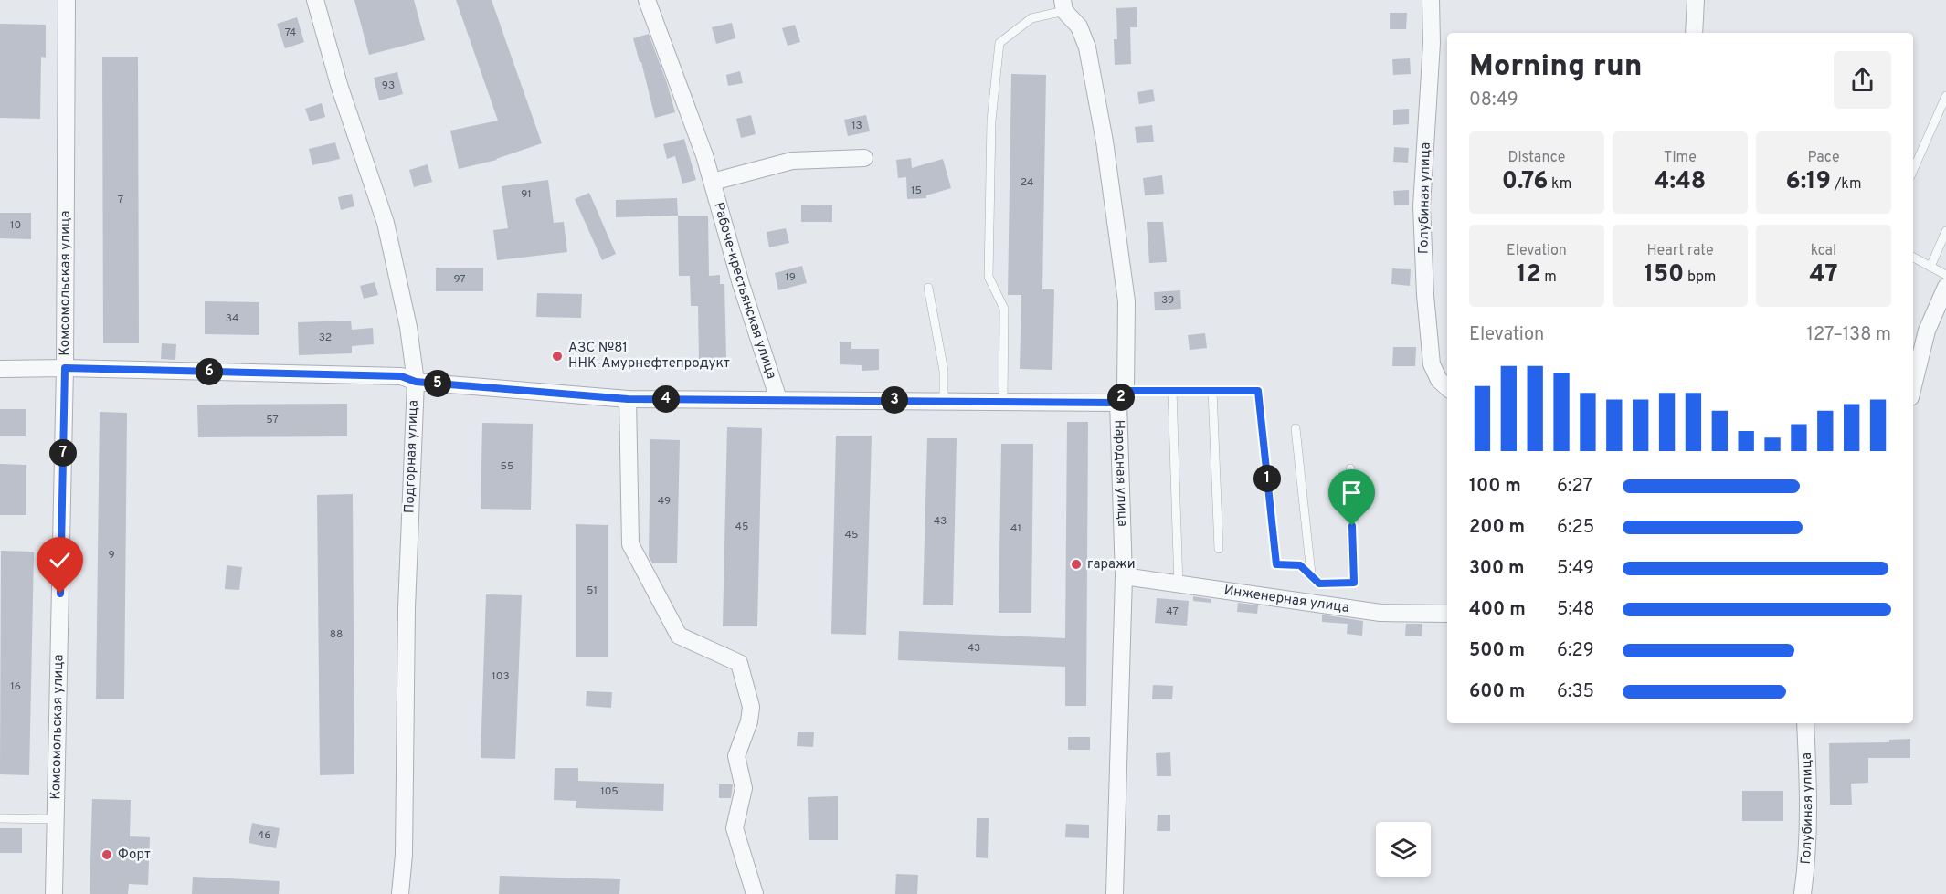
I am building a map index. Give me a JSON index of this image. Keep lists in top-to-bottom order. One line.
{"streets":{"street":["Голубиная улица","Комсомольская улица","Рабоче-крестьянская улица","Подгорная улица","Народная улица","Инженерная улица"]},"crossings":[["Народная улица","Инженерная улица"]],"places":["АЗС №81 ННК-Амурнефтепродукт","гаражи","Форт"],"house_numbers":["74","93","13","24","15","91","7","10","19","97","39","34","32","57","55","49","43","45","41","45","9","51","47","88","43","103","16","105","46"],"page":{"heading":["Morning run","08:49"],"stats":[["Distance","0.76 km"],["Time","4:48"],["Pace","6:19 /km"],["Elevation","12 m"],["Heart rate","150 bpm"],["kcal","47"]],"chart":["Elevation","127–138 m"],"pins":["6","5","2","4","3","7","1"],"list":[{"name":"100 m","note":"6:27"},{"name":"200 m","note":"6:25"},{"name":"300 m","note":"5:49"},{"name":"400 m","note":"5:48"},{"name":"500 m","note":"6:29"},{"name":"600 m","note":"6:35"}]}}
